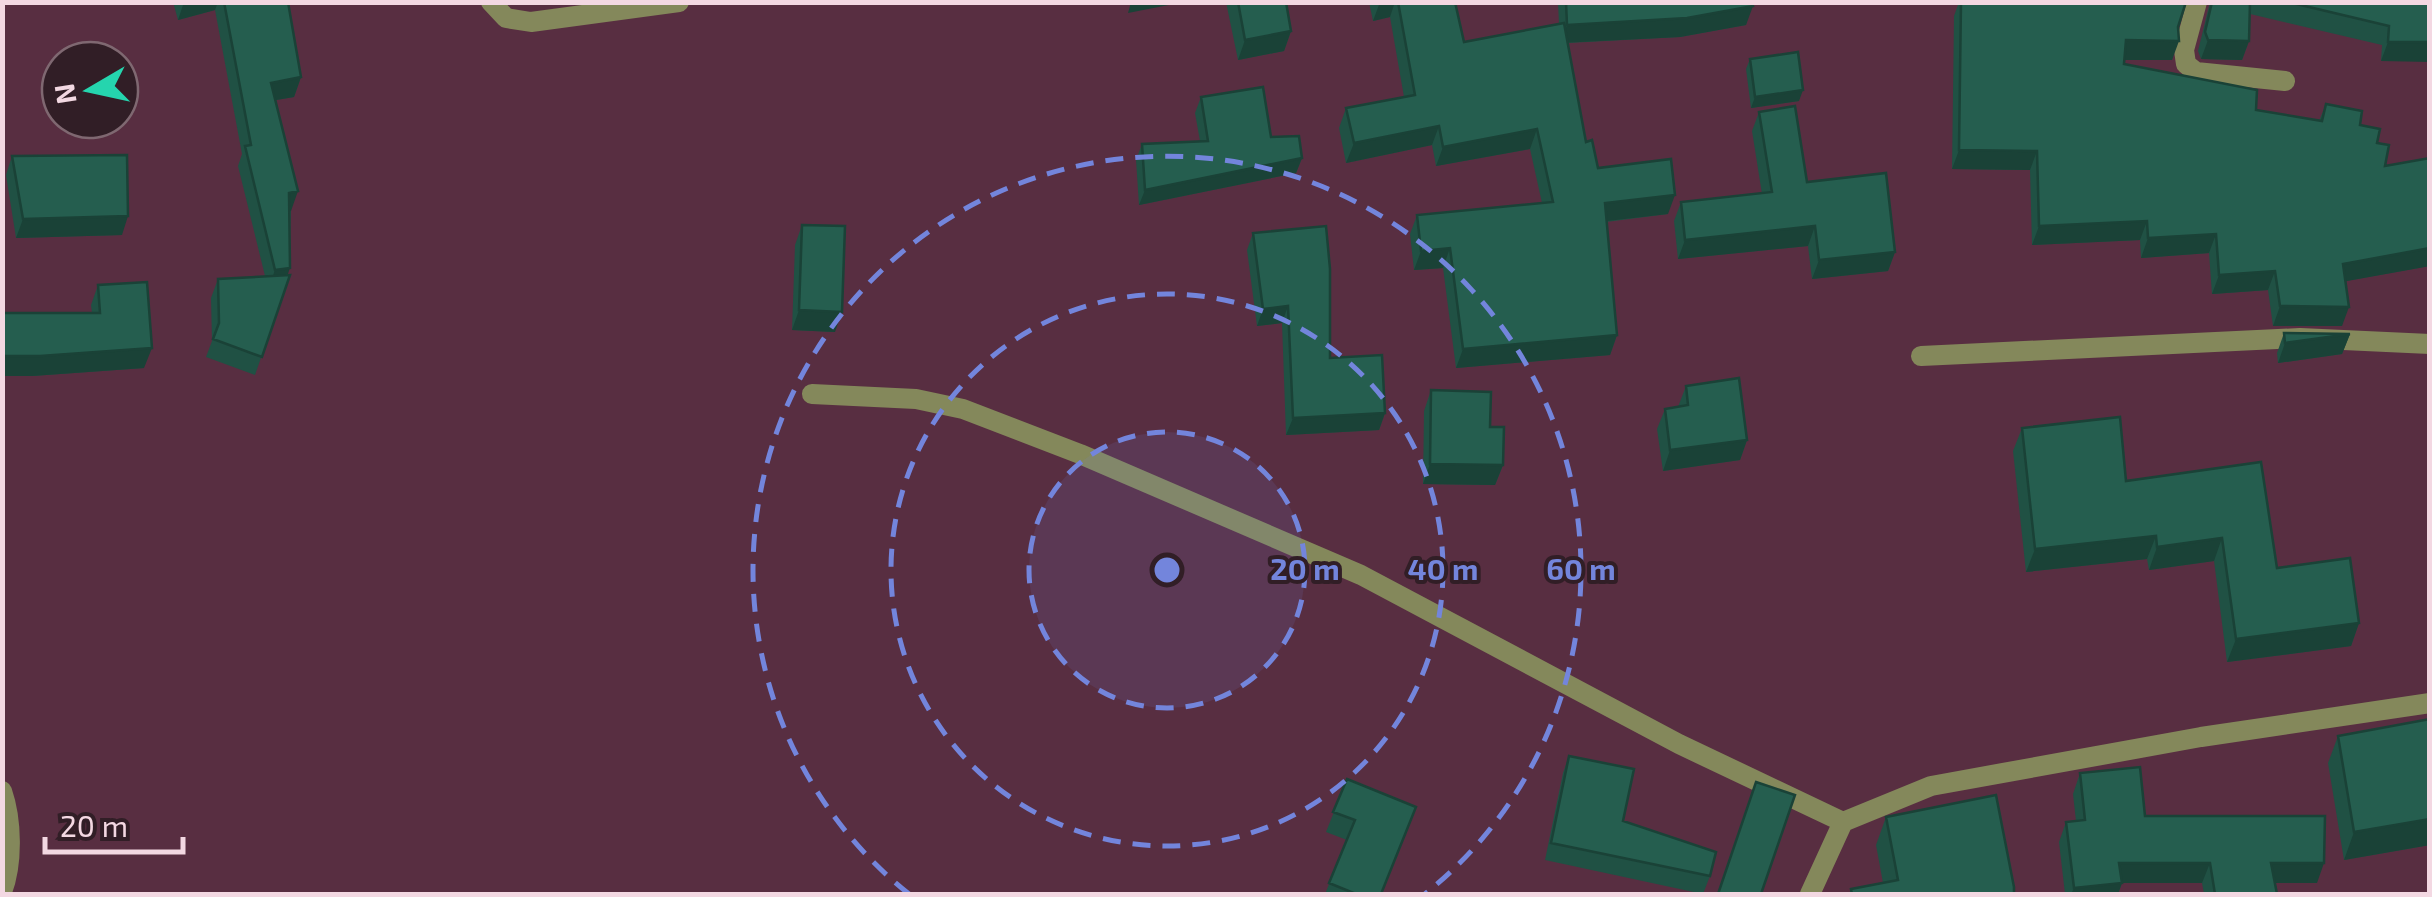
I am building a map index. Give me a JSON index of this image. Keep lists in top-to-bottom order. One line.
{"scale_bar":"20 m","north":"left","rings":["20 m","40 m","60 m"]}
